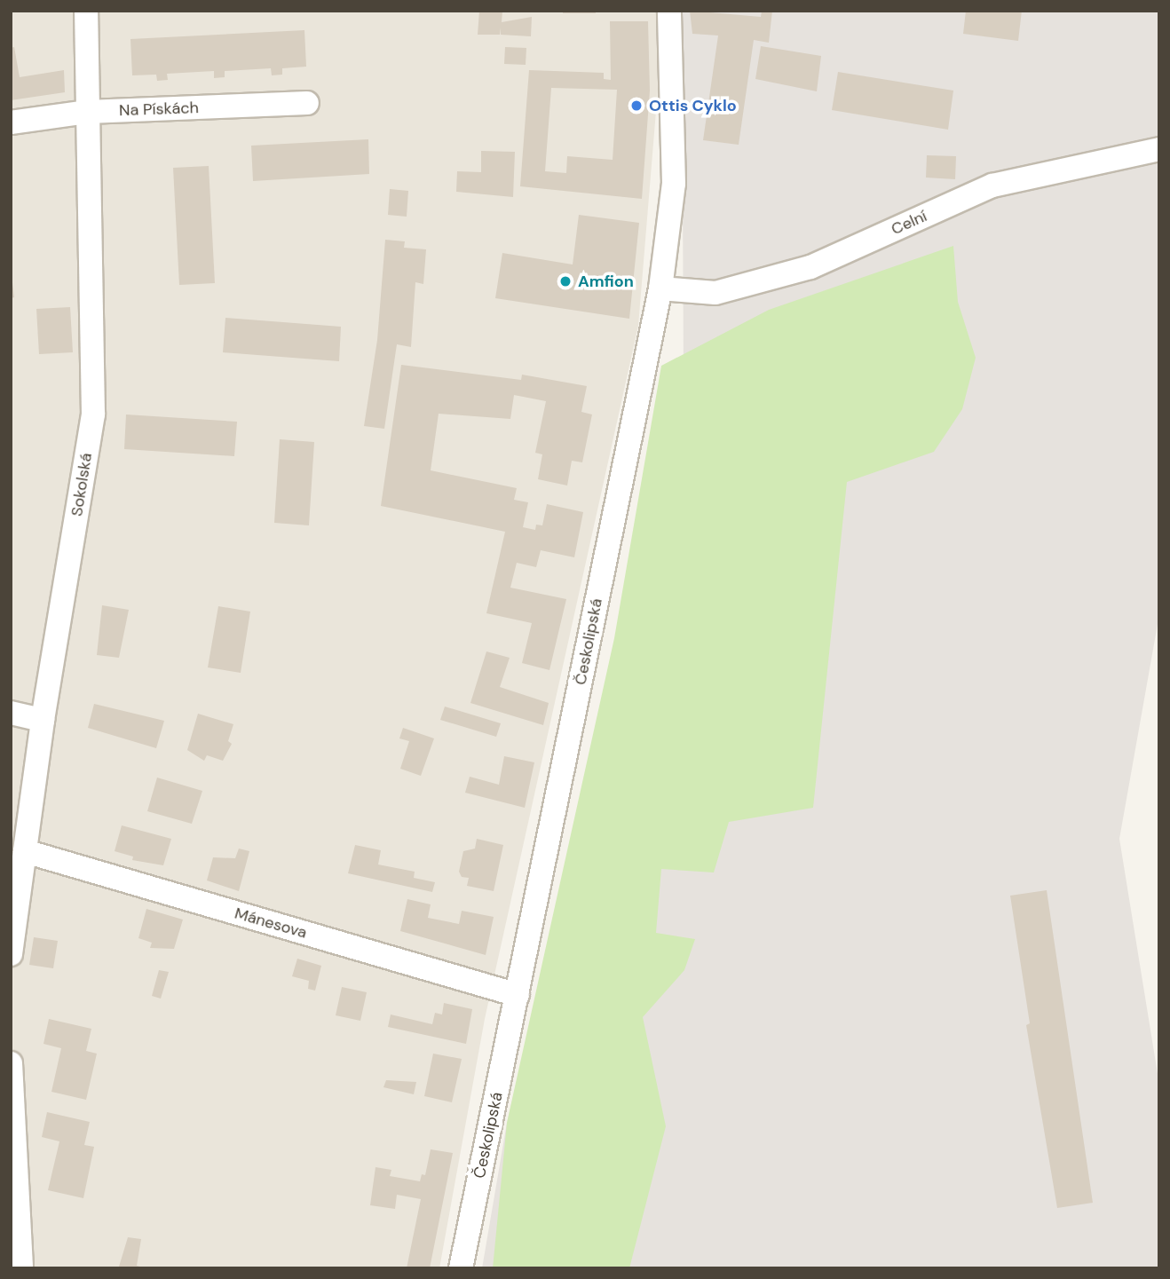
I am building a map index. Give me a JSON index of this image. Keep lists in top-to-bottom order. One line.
{"streets":{"street":["Na Pískách","Celní","Sokolská","Českolipská","Mánesova"]},"crossings":[["Na Pískách","Sokolská"],["Celní","Českolipská"],["Sokolská","Mánesova"],["Českolipská","Mánesova"]],"places":["Ottis Cyklo","Amfion"]}
